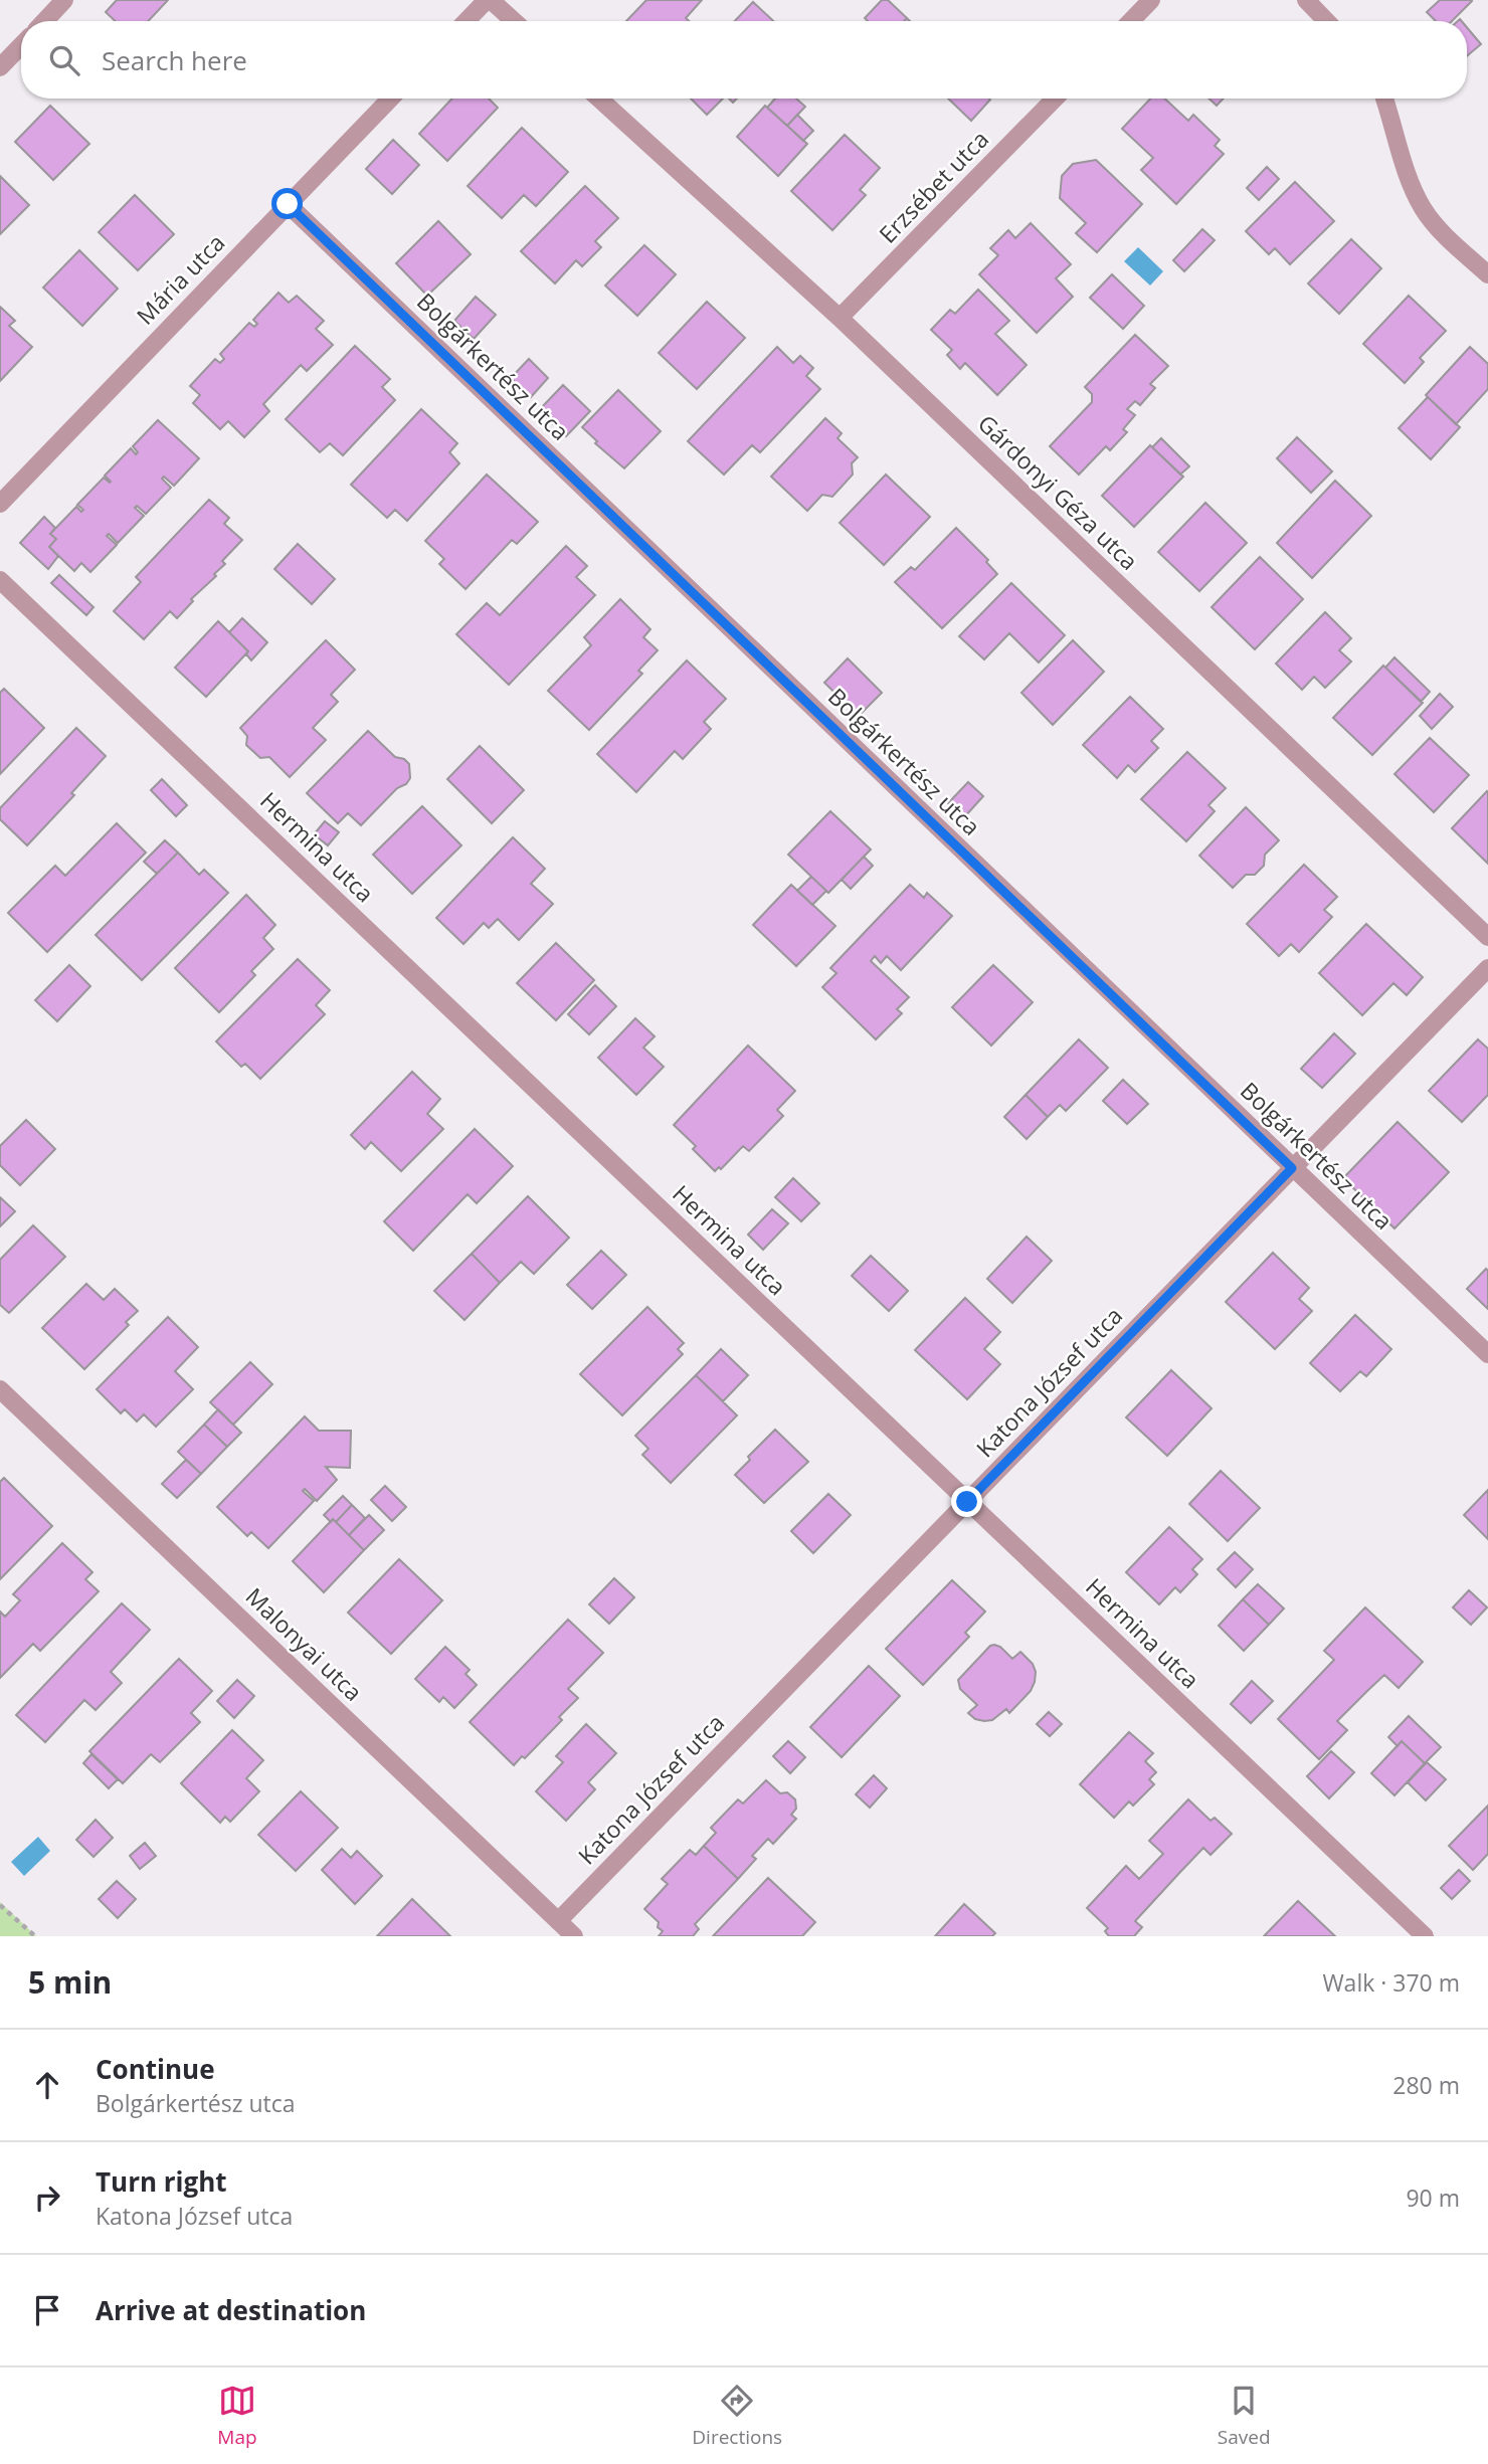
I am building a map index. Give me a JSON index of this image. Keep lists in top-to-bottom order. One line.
{"streets":{"street":["Erzsébet utca","Mária utca","Bolgárkertész utca","Gárdonyi Géza utca","Hermina utca","Katona József utca","Malonyai utca"]},"crossings":[["Erzsébet utca","Gárdonyi Géza utca"],["Mária utca","Bolgárkertész utca"],["Bolgárkertész utca","Katona József utca"],["Hermina utca","Katona József utca"],["Katona József utca","Malonyai utca"]],"page":{"search":"Search here","heading":["5 min","Walk · 370 m"],"list":[["Continue","Bolgárkertész utca","280 m"],["Turn right","Katona József utca","90 m"],"Arrive at destination"],"nav":["Map","Directions","Saved"]}}
